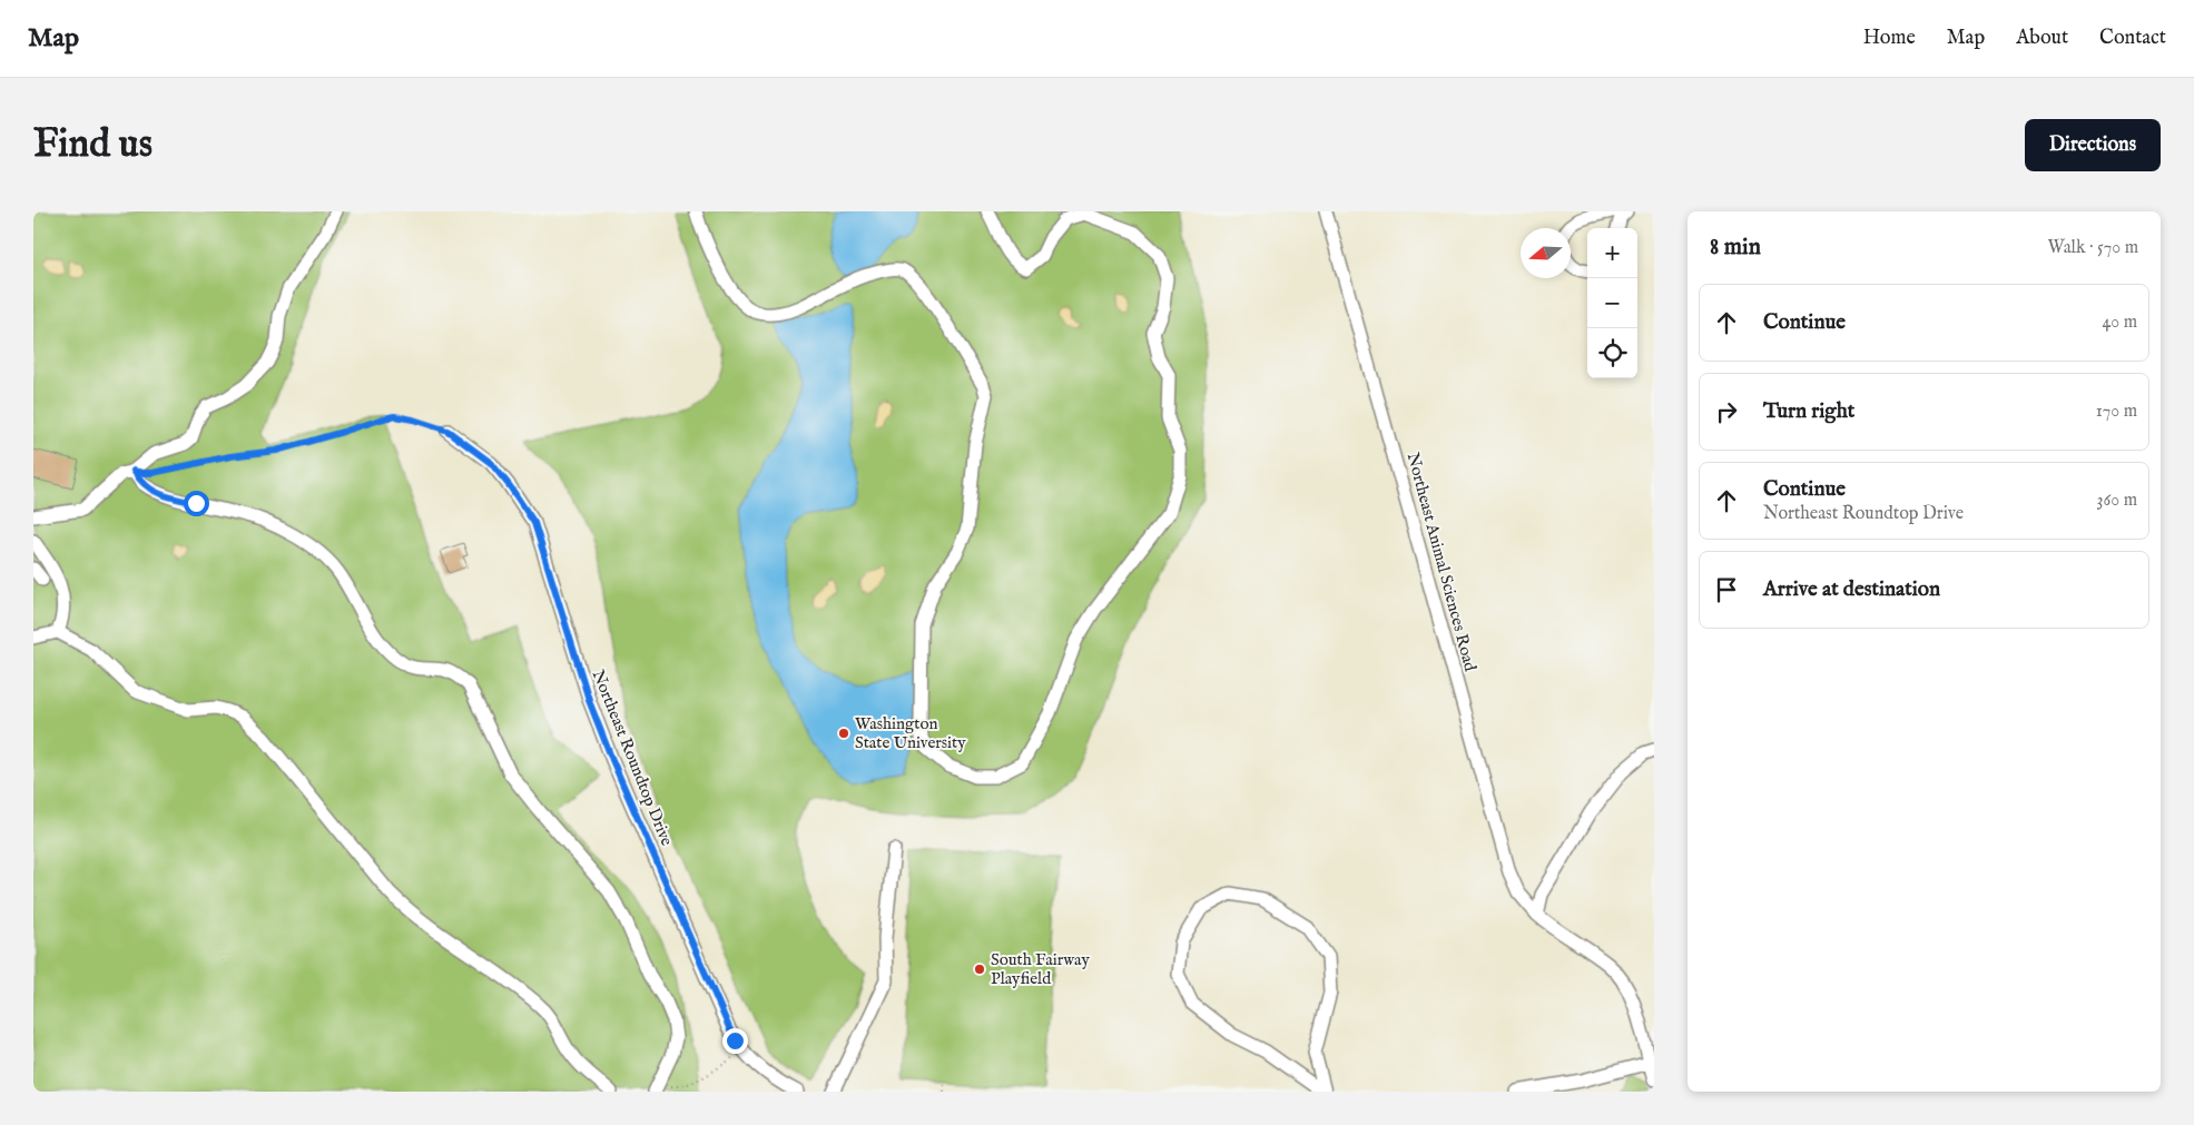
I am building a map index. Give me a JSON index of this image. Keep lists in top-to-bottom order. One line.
{"streets":{"street":["Northeast Animal Sciences Road","Northeast Roundtop Drive"]},"places":["Washington State University","South Fairway Playfield"],"north":"left","page":{"header":"Map","nav":["Home","Map","About","Contact"],"buttons":"Directions","title":"Find us","heading":["8 min","Walk · 570 m"],"map_buttons":["+","−"],"list":[["Continue","40 m"],["Turn right","170 m"],["Continue","Northeast Roundtop Drive","360 m"],"Arrive at destination"]}}
